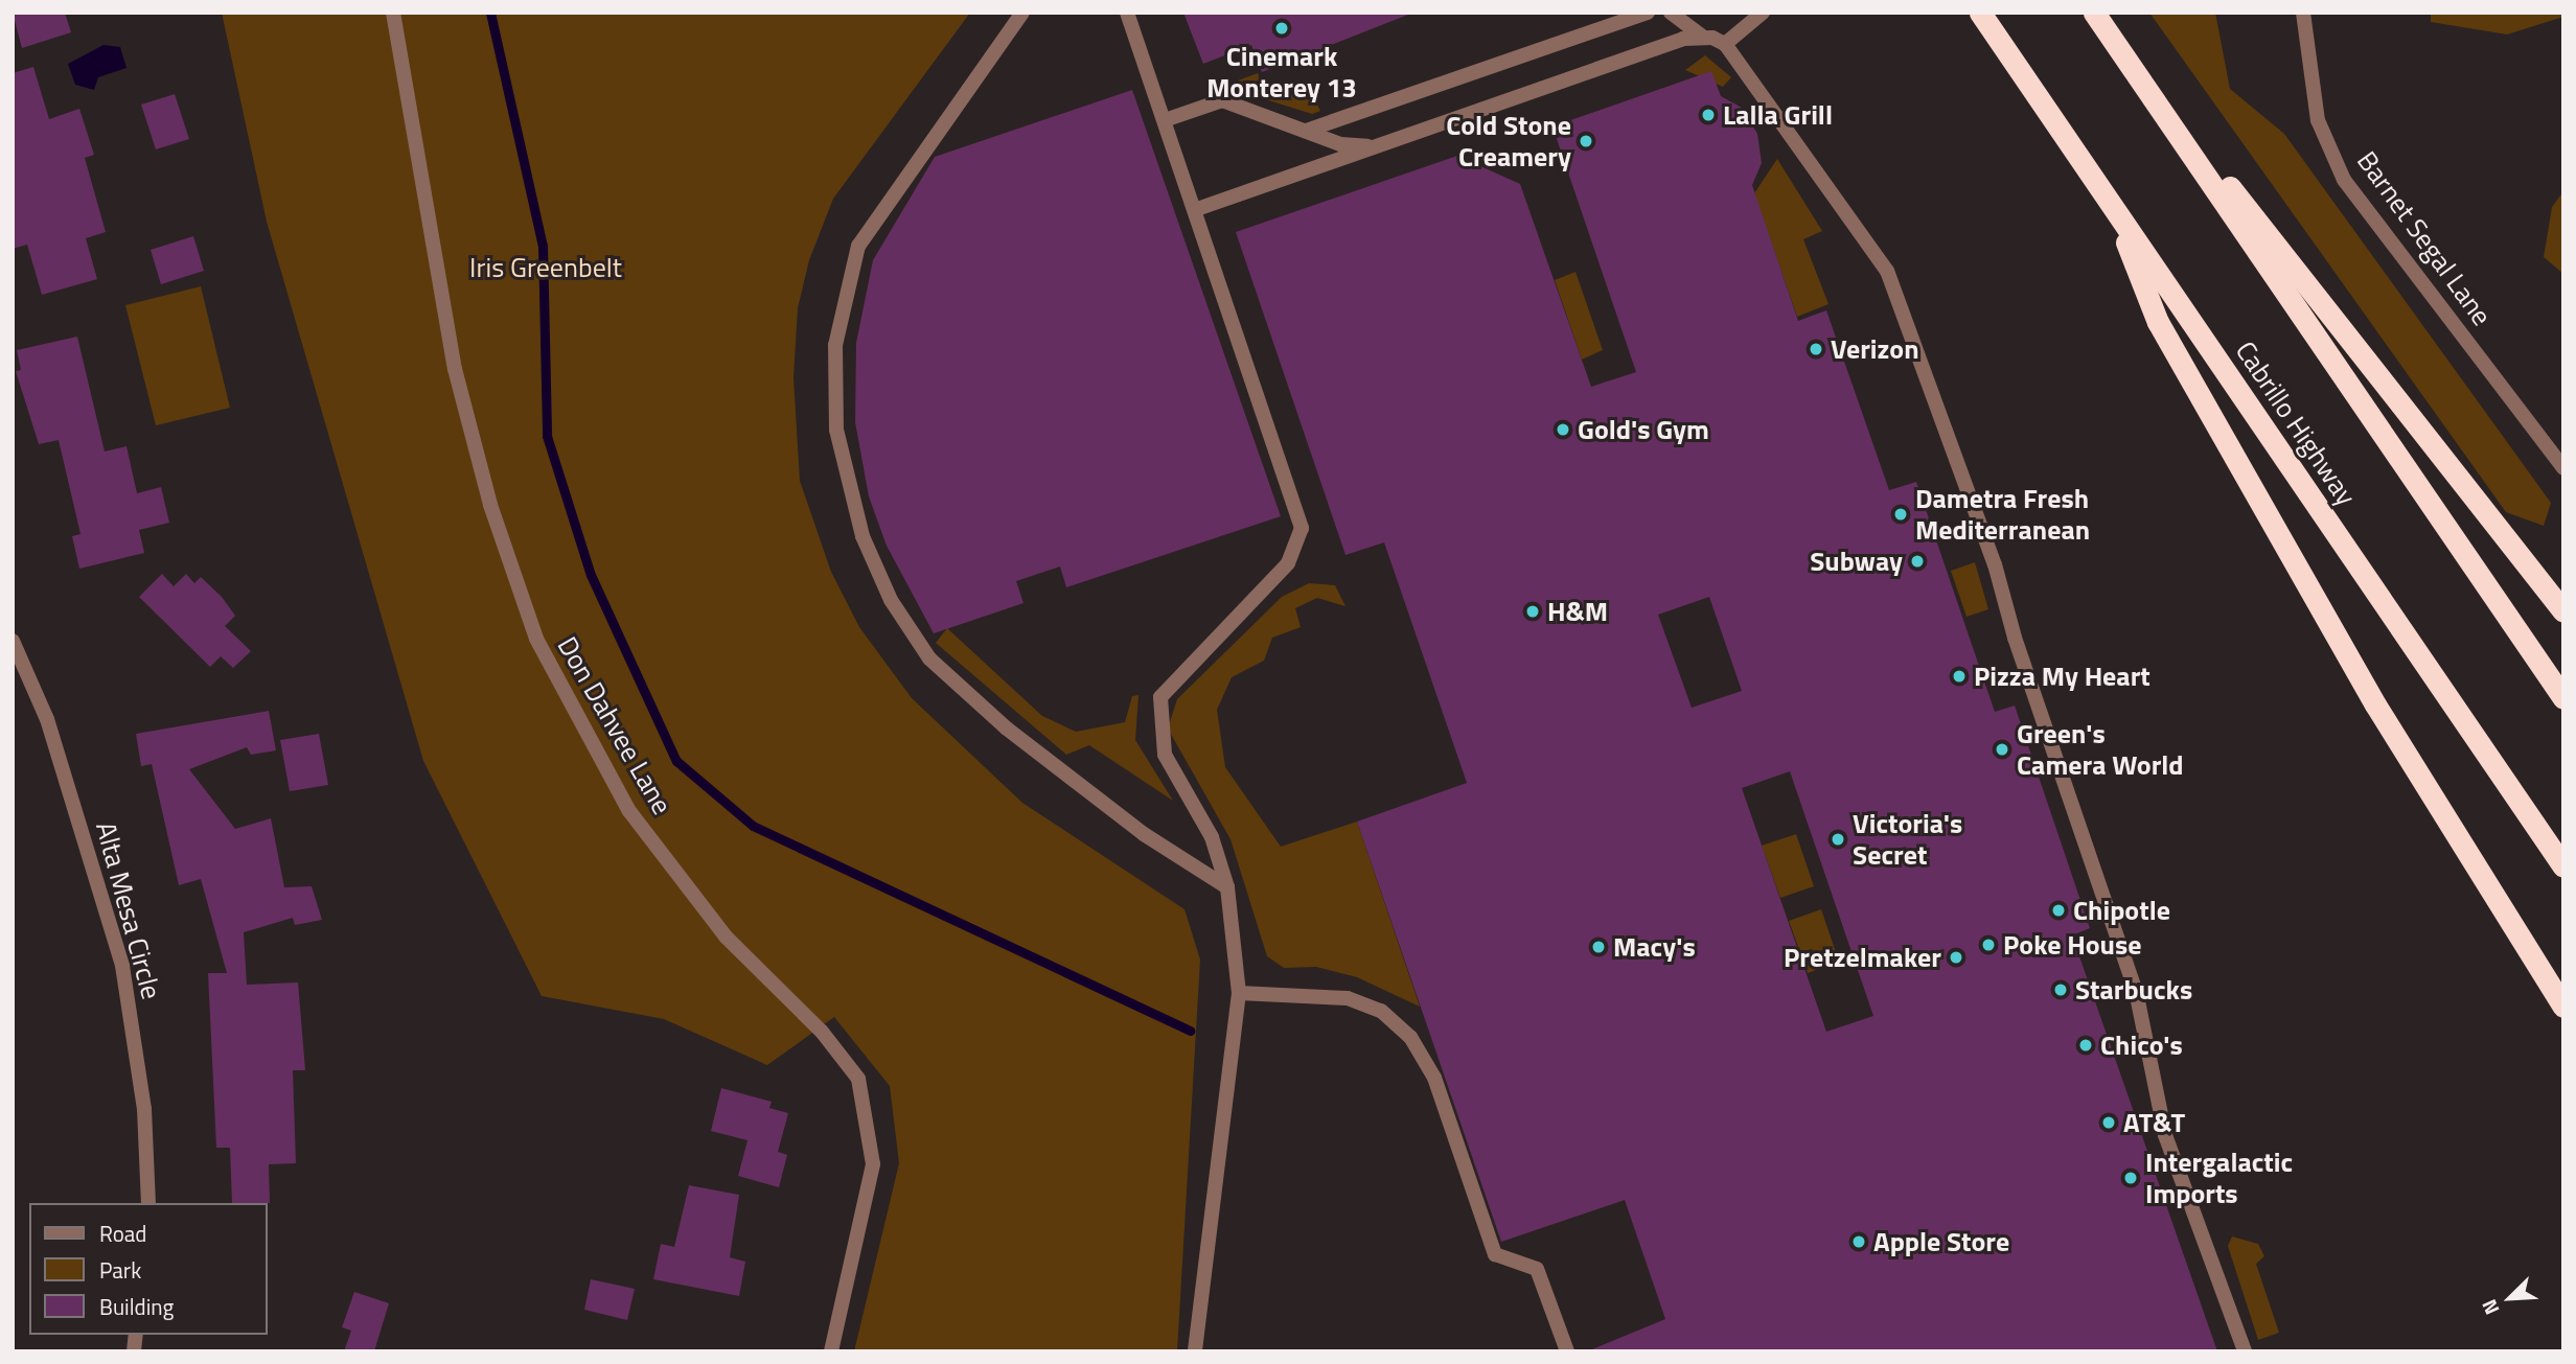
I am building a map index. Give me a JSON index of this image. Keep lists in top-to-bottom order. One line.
{"streets":{"highway":["Cabrillo Highway"],"street":["Barnet Segal Lane","Don Dahvee Lane","Alta Mesa Circle"]},"parks":["Iris Greenbelt"],"places":["Cinemark Monterey 13","Lalla Grill","Cold Stone Creamery","Verizon","Gold's Gym","Dametra Fresh Mediterranean","Subway","H&M","Pizza My Heart","Green's Camera World","Victoria's Secret","Chipotle","Poke House","Macy's","Pretzelmaker","Starbucks","Chico's","AT&T","Intergalactic Imports","Apple Store"],"legend":["Road","Park","Building"],"north":"bottom left"}
